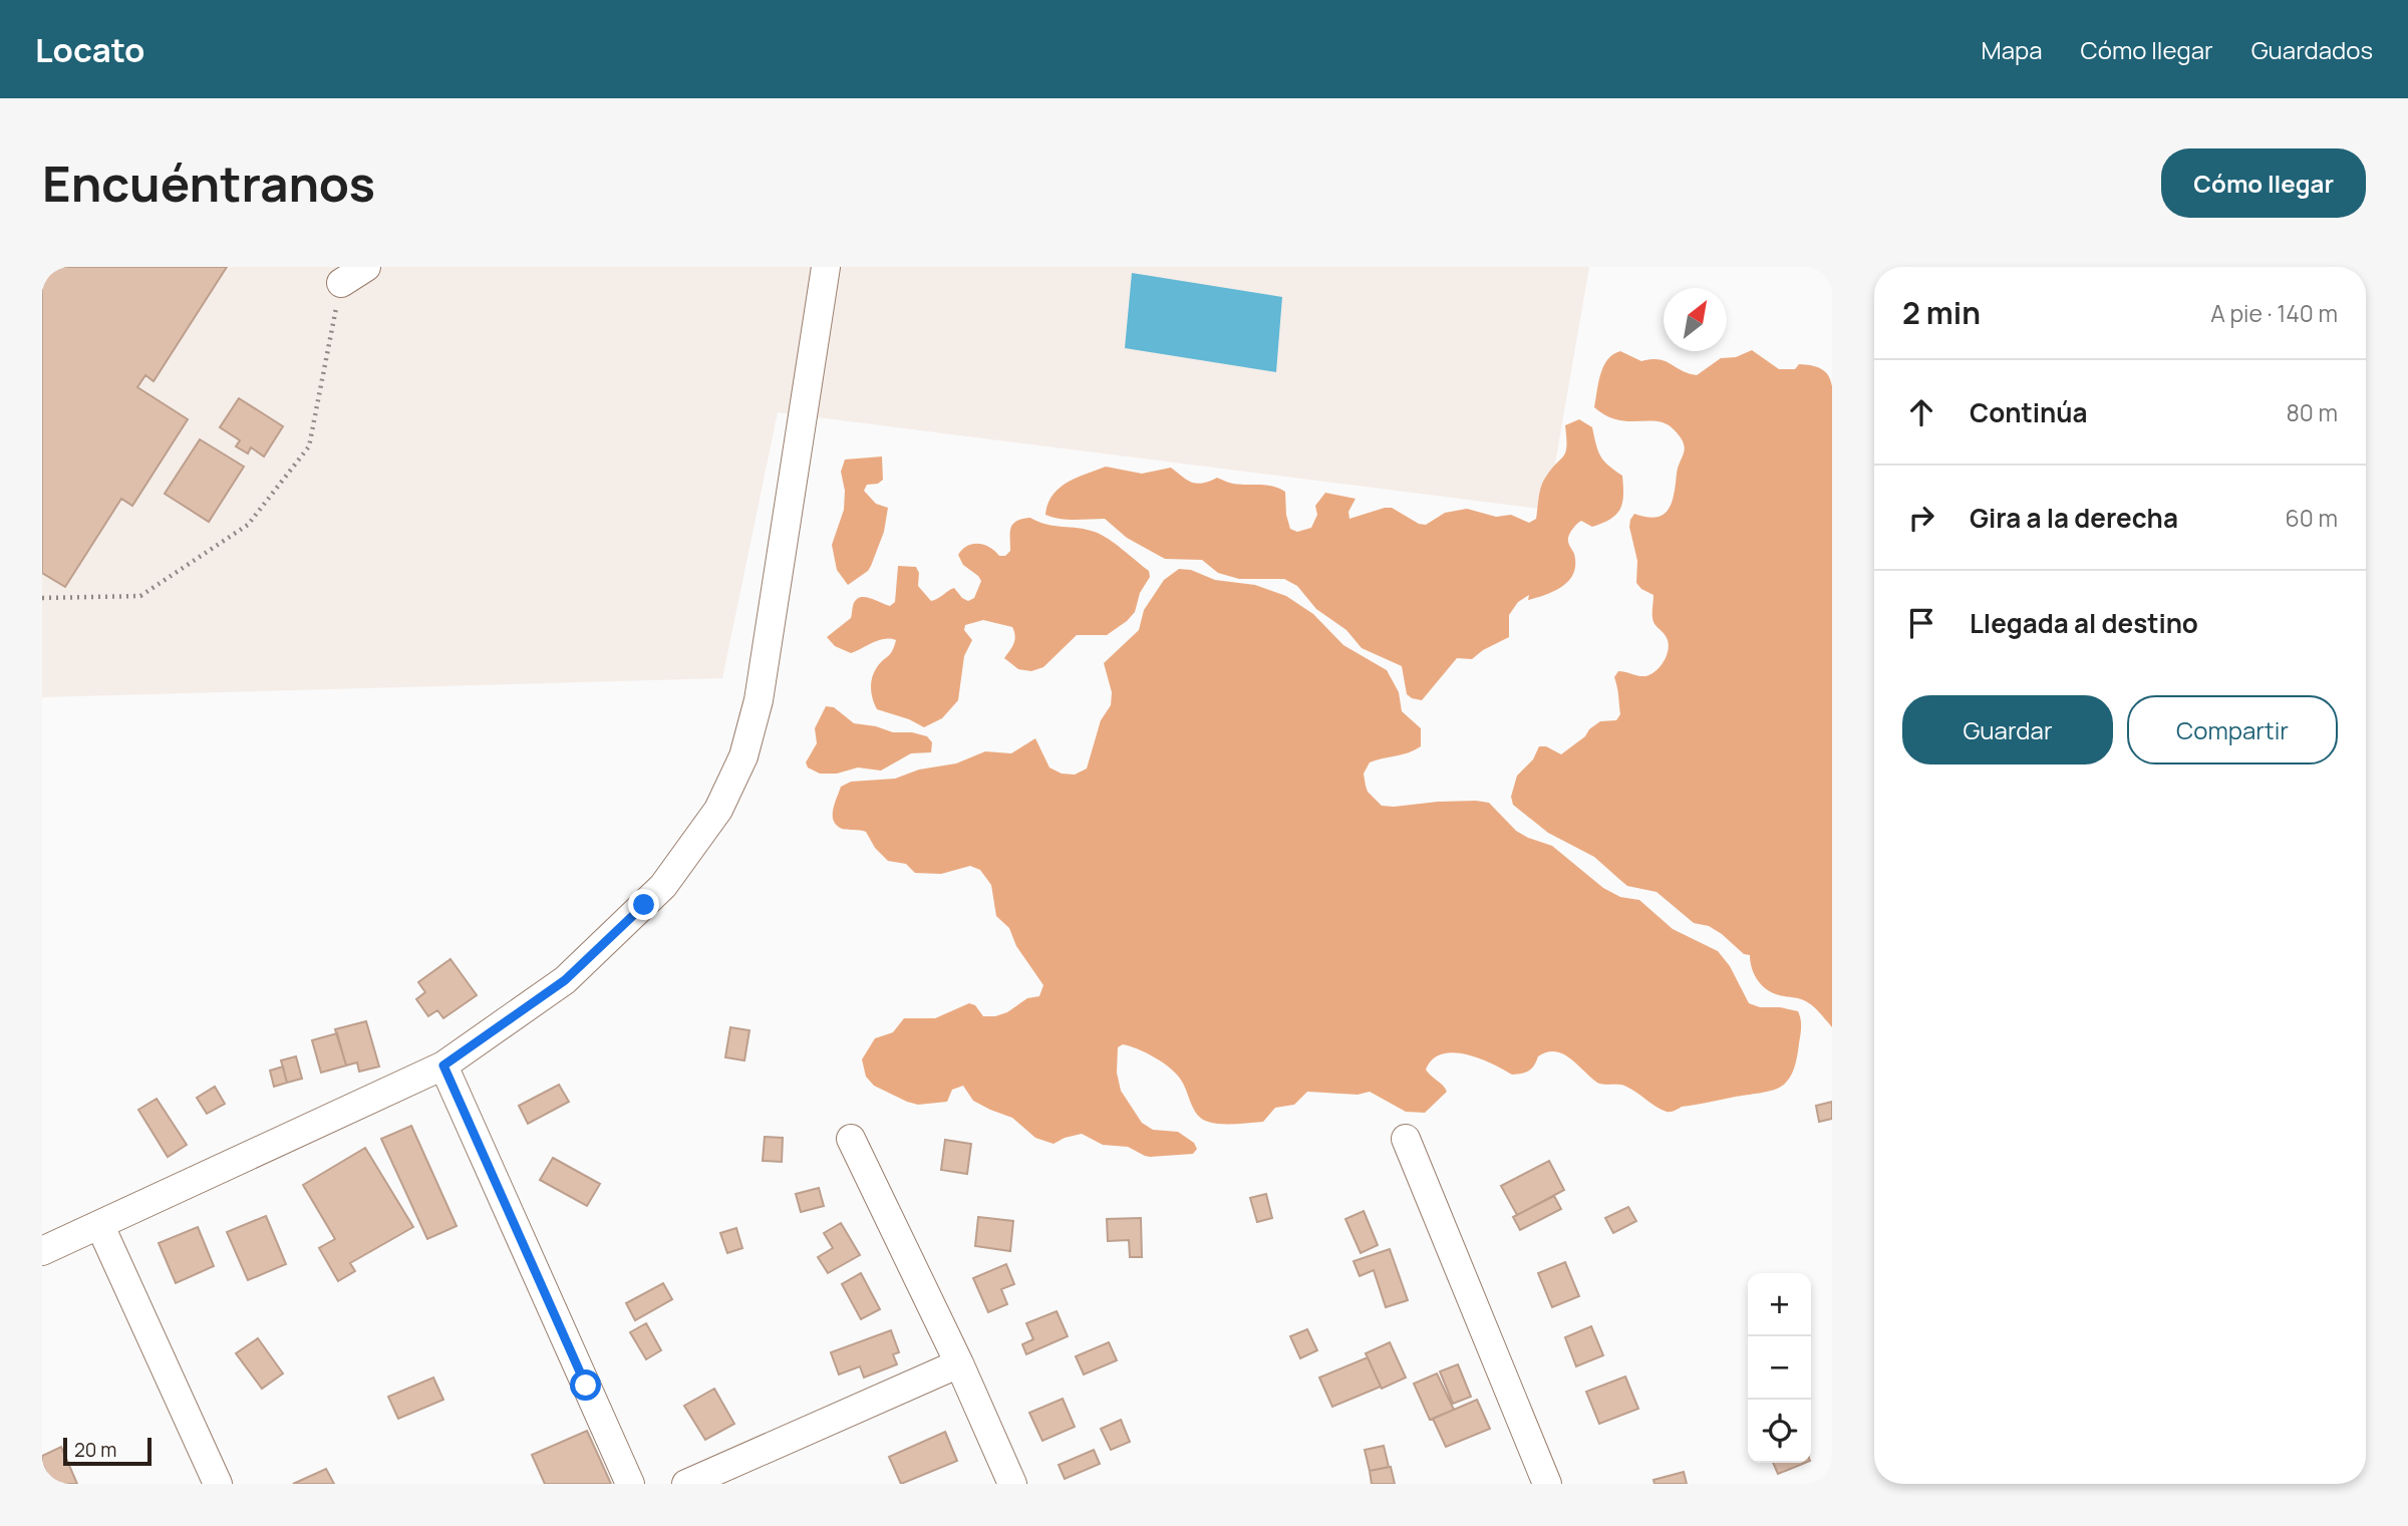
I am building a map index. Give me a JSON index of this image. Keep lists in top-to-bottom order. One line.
{"scale_bar":"20 m","north":"top right","page":{"header":"Locato","nav":["Mapa","Cómo llegar","Guardados"],"buttons":["Cómo llegar",["Guardar","Compartir"]],"title":"Encuéntranos","heading":["2 min","A pie · 140 m"],"list":[["Continúa","80 m"],["Gira a la derecha","60 m"],"Llegada al destino"],"map_buttons":["+","−"],"scale":"20 m"}}
